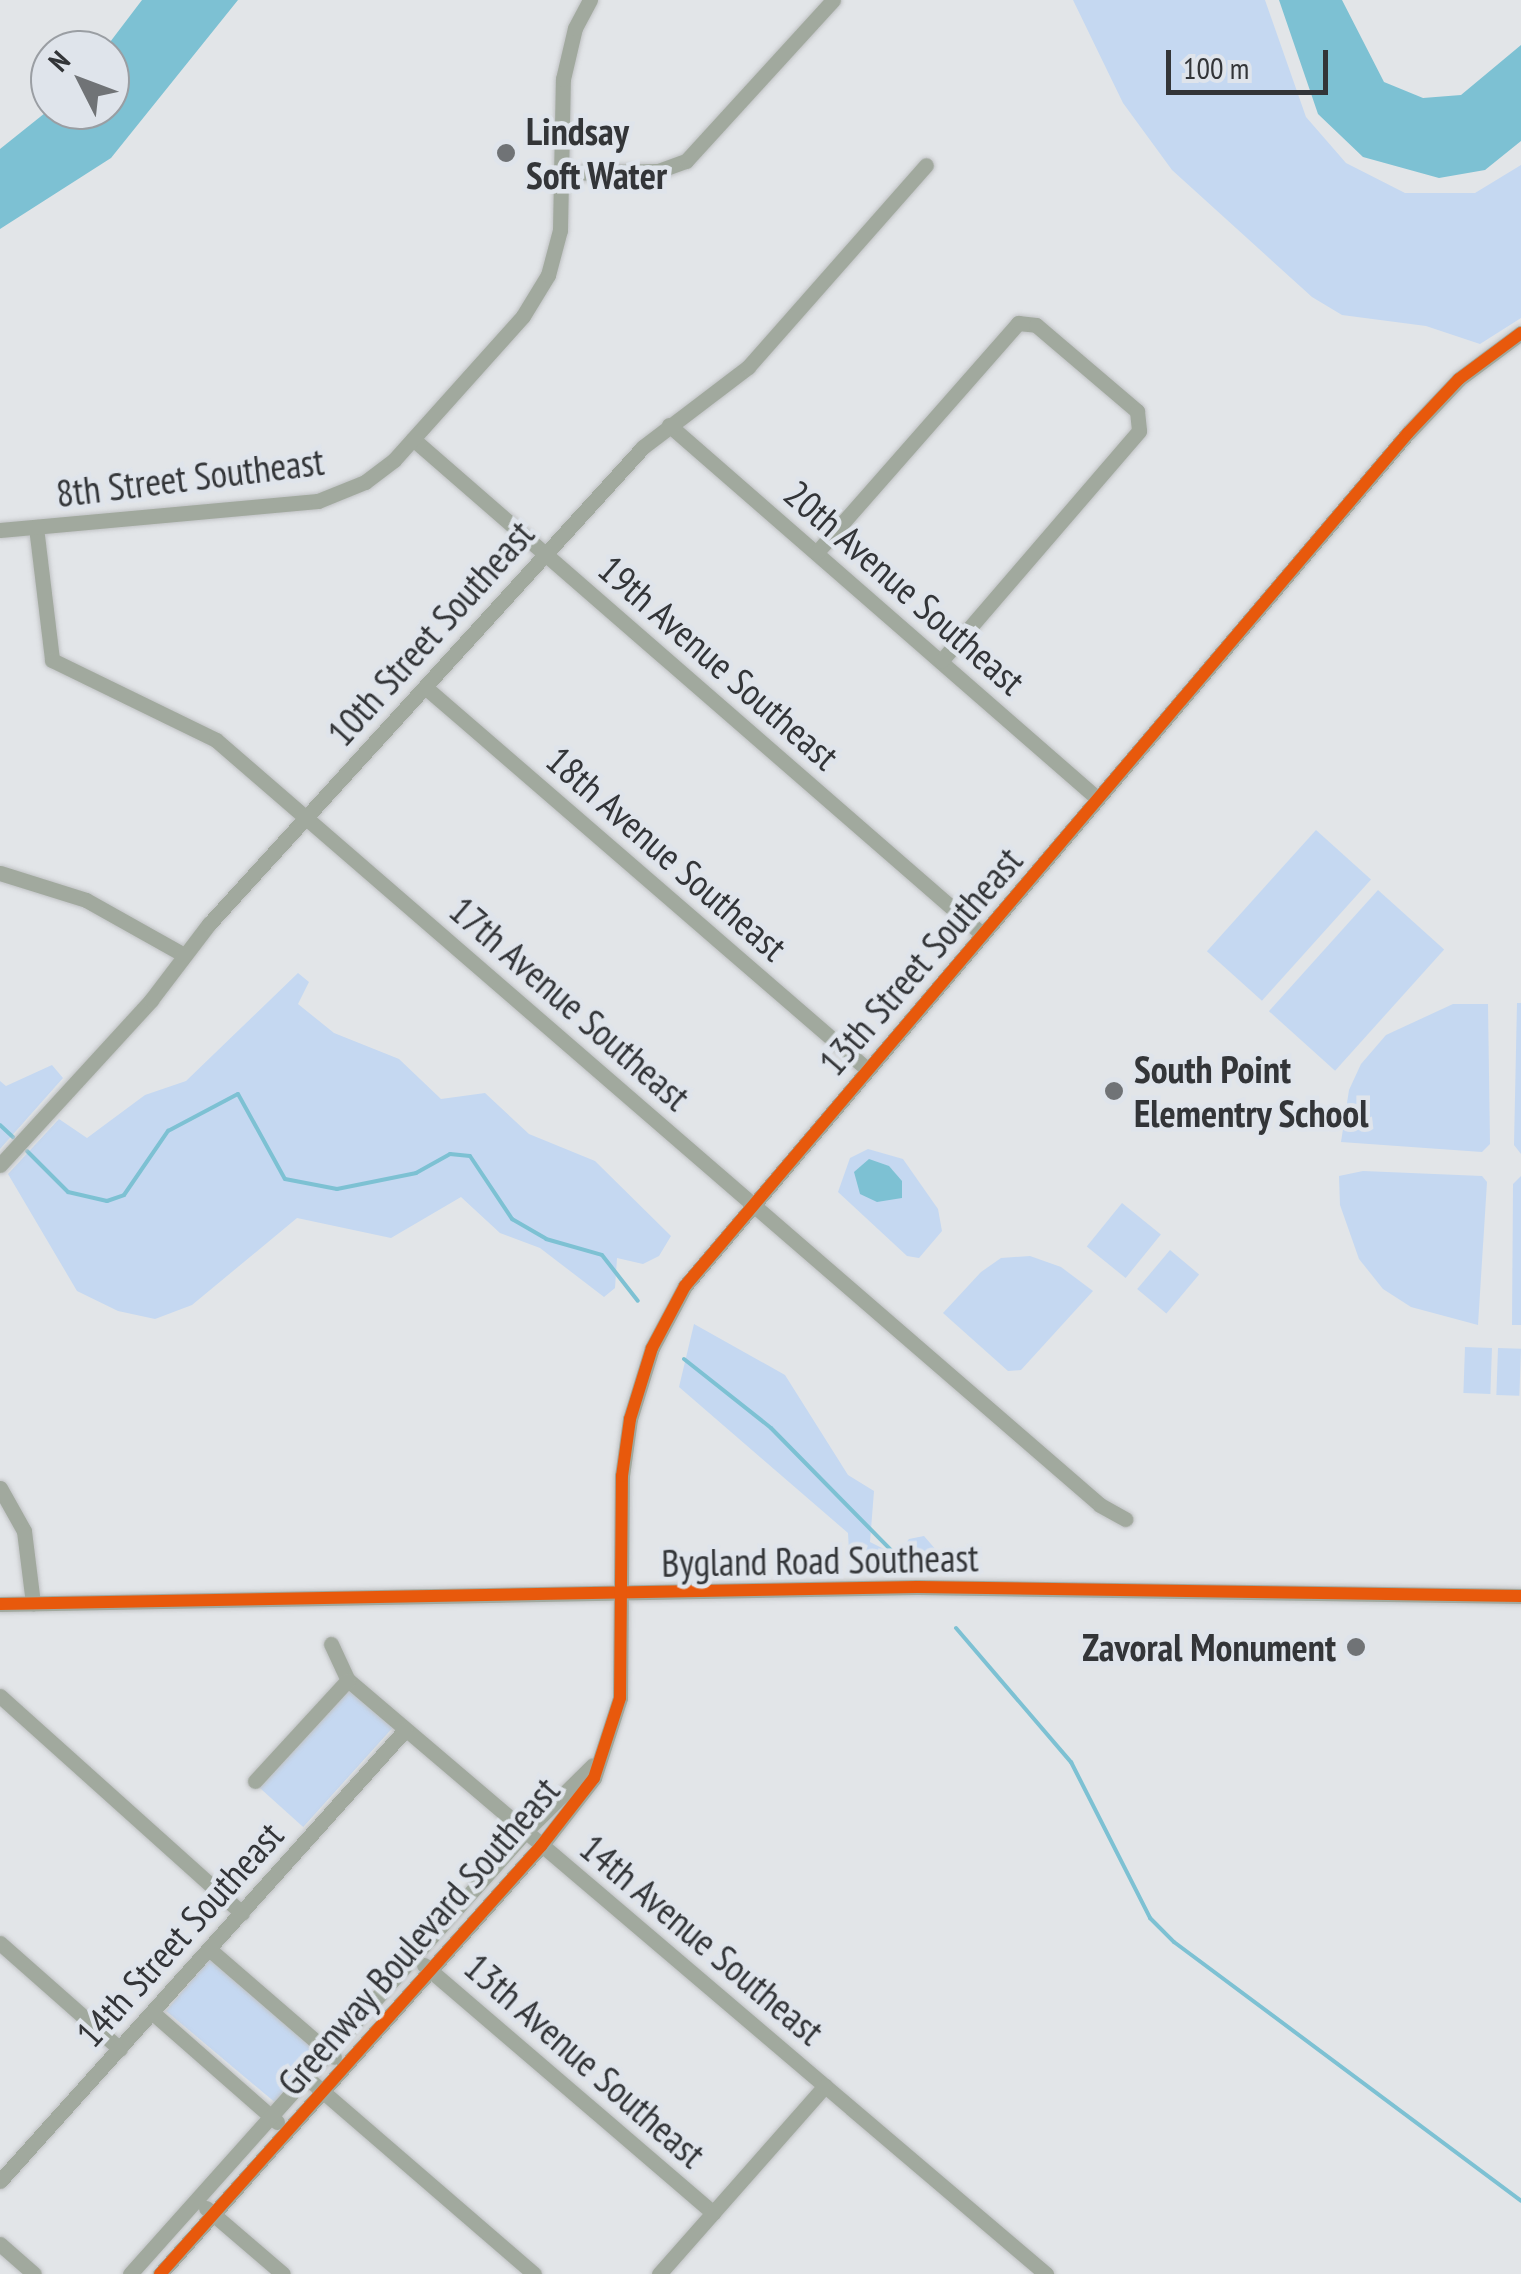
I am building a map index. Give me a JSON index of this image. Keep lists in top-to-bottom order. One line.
{"streets":{"street":["8th Street Southeast","20th Avenue Southeast","10th Street Southeast","19th Avenue Southeast","18th Avenue Southeast","13th Street Southeast","17th Avenue Southeast","Bygland Road Southeast","14th Street Southeast","Greenway Boulevard Southeast","14th Avenue Southeast","13th Avenue Southeast"]},"crossings":[["8th Street Southeast","19th Avenue Southeast"],["8th Street Southeast","17th Avenue Southeast"],["20th Avenue Southeast","10th Street Southeast"],["20th Avenue Southeast","13th Street Southeast"],["10th Street Southeast","19th Avenue Southeast"],["10th Street Southeast","18th Avenue Southeast"],["10th Street Southeast","17th Avenue Southeast"],["19th Avenue Southeast","13th Street Southeast"],["18th Avenue Southeast","13th Street Southeast"],["13th Street Southeast","17th Avenue Southeast"],["13th Street Southeast","Bygland Road Southeast"],["13th Street Southeast","Greenway Boulevard Southeast"],["Bygland Road Southeast","Greenway Boulevard Southeast"],["14th Street Southeast","14th Avenue Southeast"],["Greenway Boulevard Southeast","14th Avenue Southeast"],["Greenway Boulevard Southeast","13th Avenue Southeast"]],"places":["Lindsay Soft Water","South Point Elementry School","Zavoral Monument"],"scale_bar":"100 m","north":"top left"}
